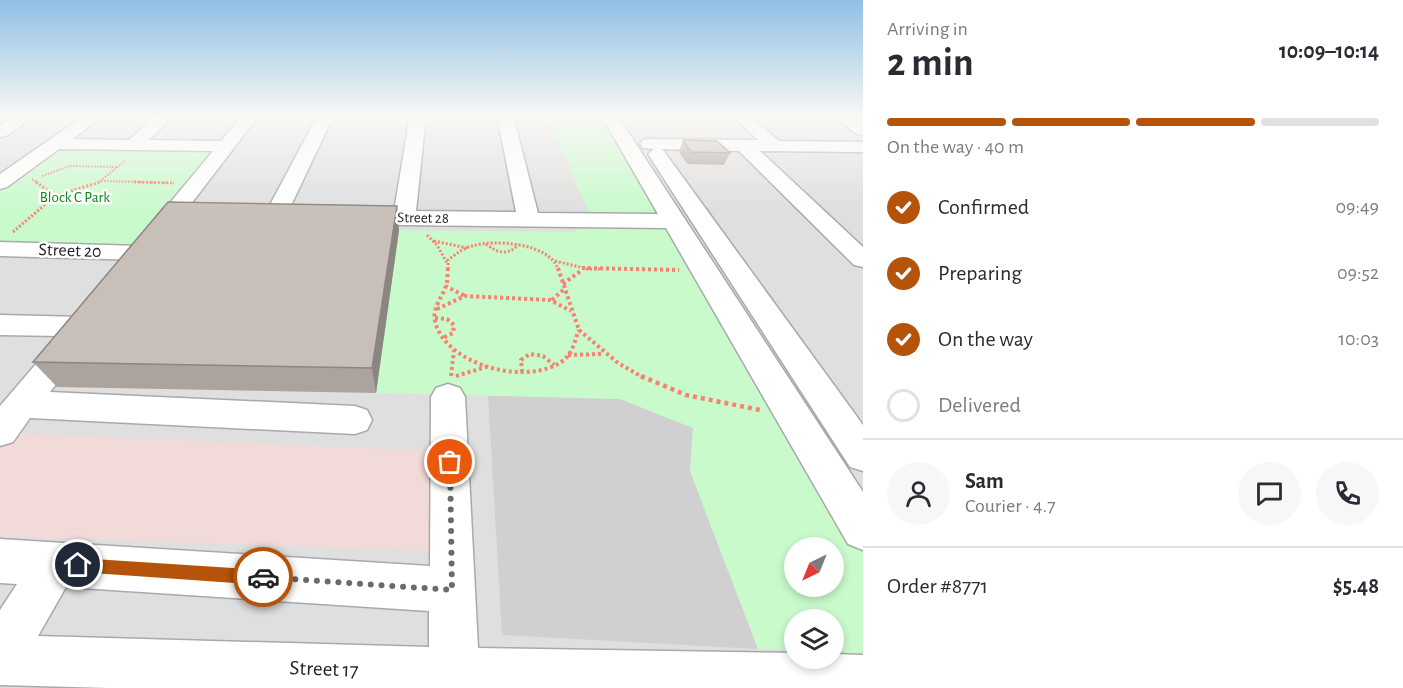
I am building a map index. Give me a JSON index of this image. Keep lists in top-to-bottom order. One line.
{"streets":{"street":["Street 28","Street 20","Street 17"]},"parks":["Block C Park"],"north":"bottom left","page":{"heading":["2 min","Arriving in","10:09–10:14"],"panel":["Sam","Courier · 4.7","Order #8771","$5.48"],"bar":"On the way · 40 m","list":[["Confirmed","09:49"],["Preparing","09:52"],["On the way","10:03"],"Delivered"]}}
